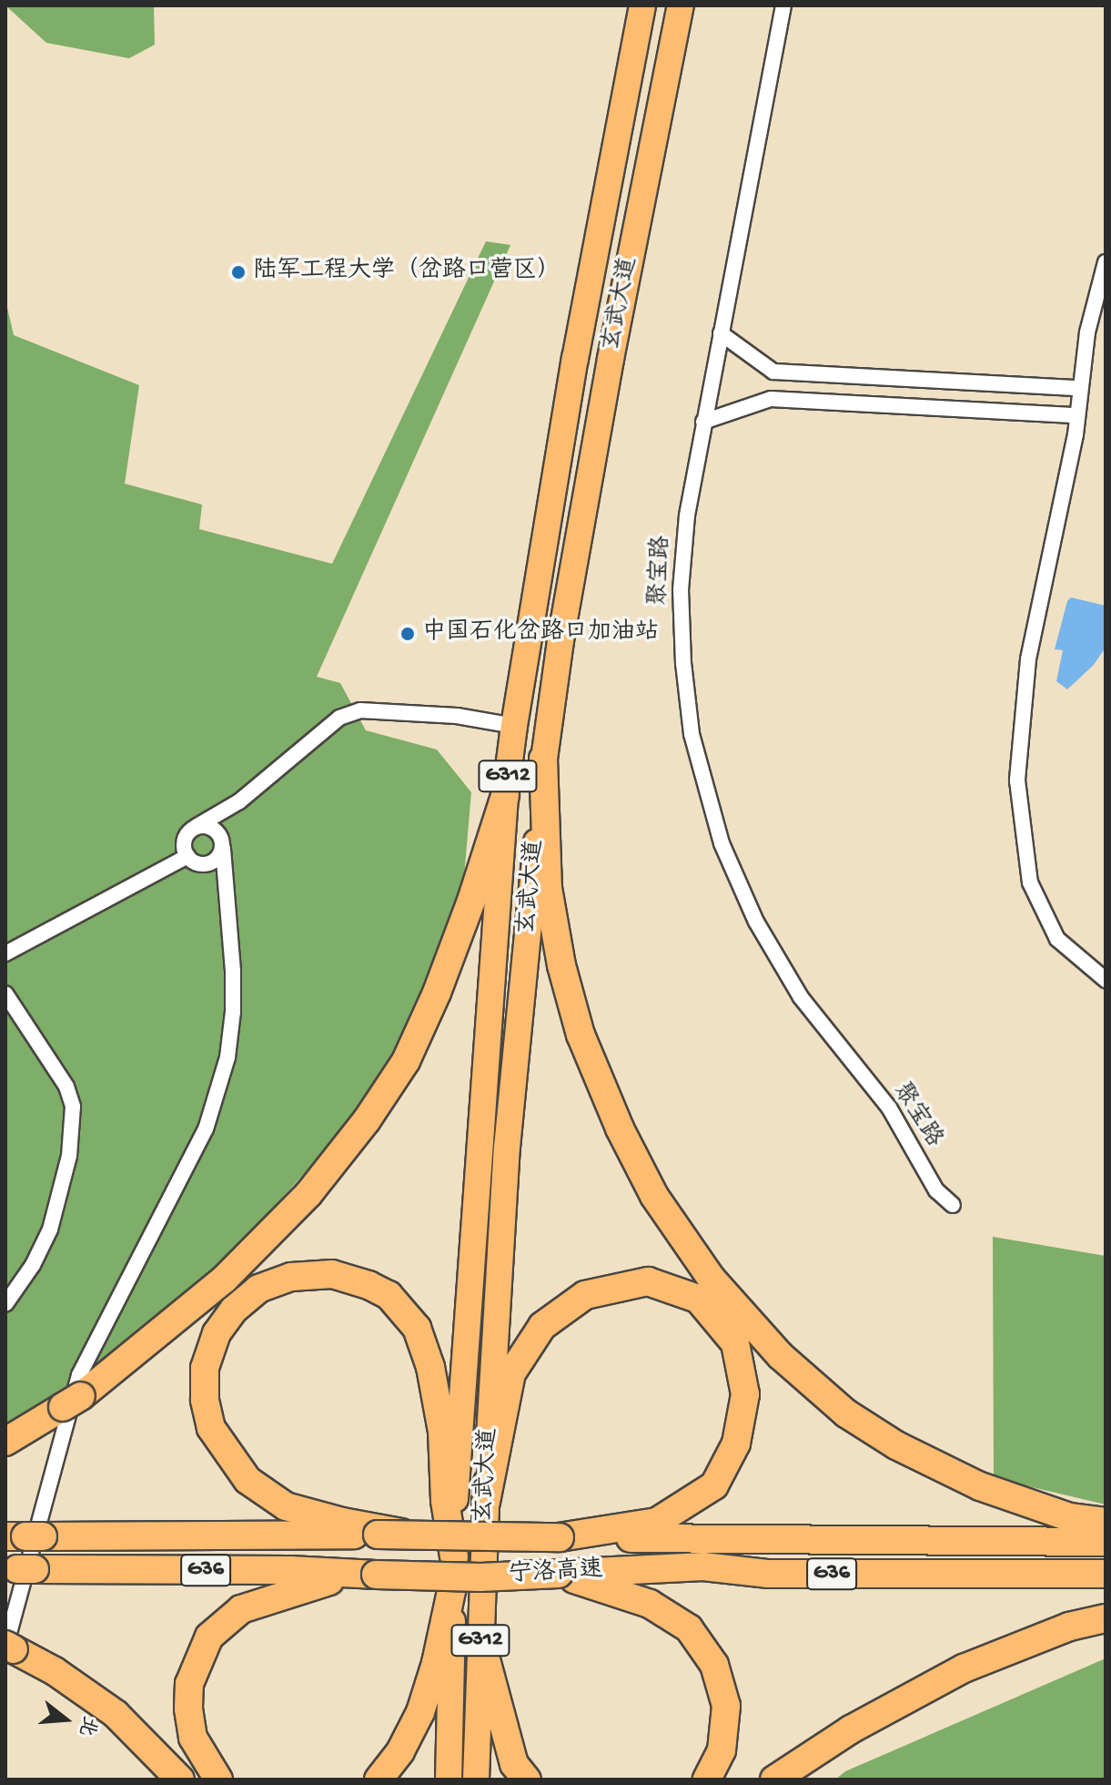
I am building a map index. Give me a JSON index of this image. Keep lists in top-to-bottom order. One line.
{"streets":{"highway":["玄武大道","G312","G36","宁洛高速"],"street":["聚宝路"]},"places":["陆军工程大学（岔路口营区）","中国石化岔路口加油站"],"north":"right"}
